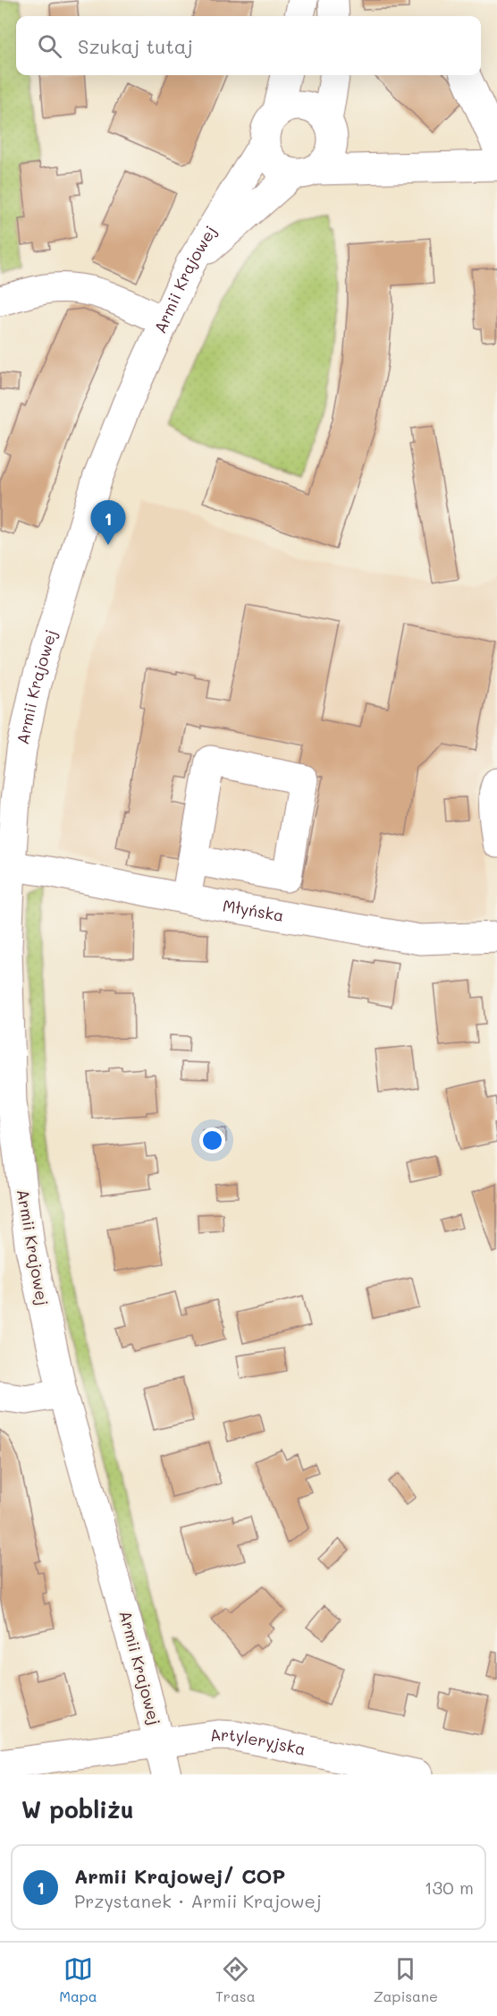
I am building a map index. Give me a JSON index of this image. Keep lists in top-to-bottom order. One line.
{"streets":{"street":["Armii Krajowej","Młyńska","Artyleryjska"]},"crossings":[["Armii Krajowej","Młyńska"],["Armii Krajowej","Artyleryjska"]],"page":{"search":"Szukaj tutaj","pins":"1","heading":"W pobliżu","list":[{"mark":"1","name":"Armii Krajowej/ COP","note":"Przystanek · Armii Krajowej","value":"130 m"}],"nav":["Mapa","Trasa","Zapisane"]}}
